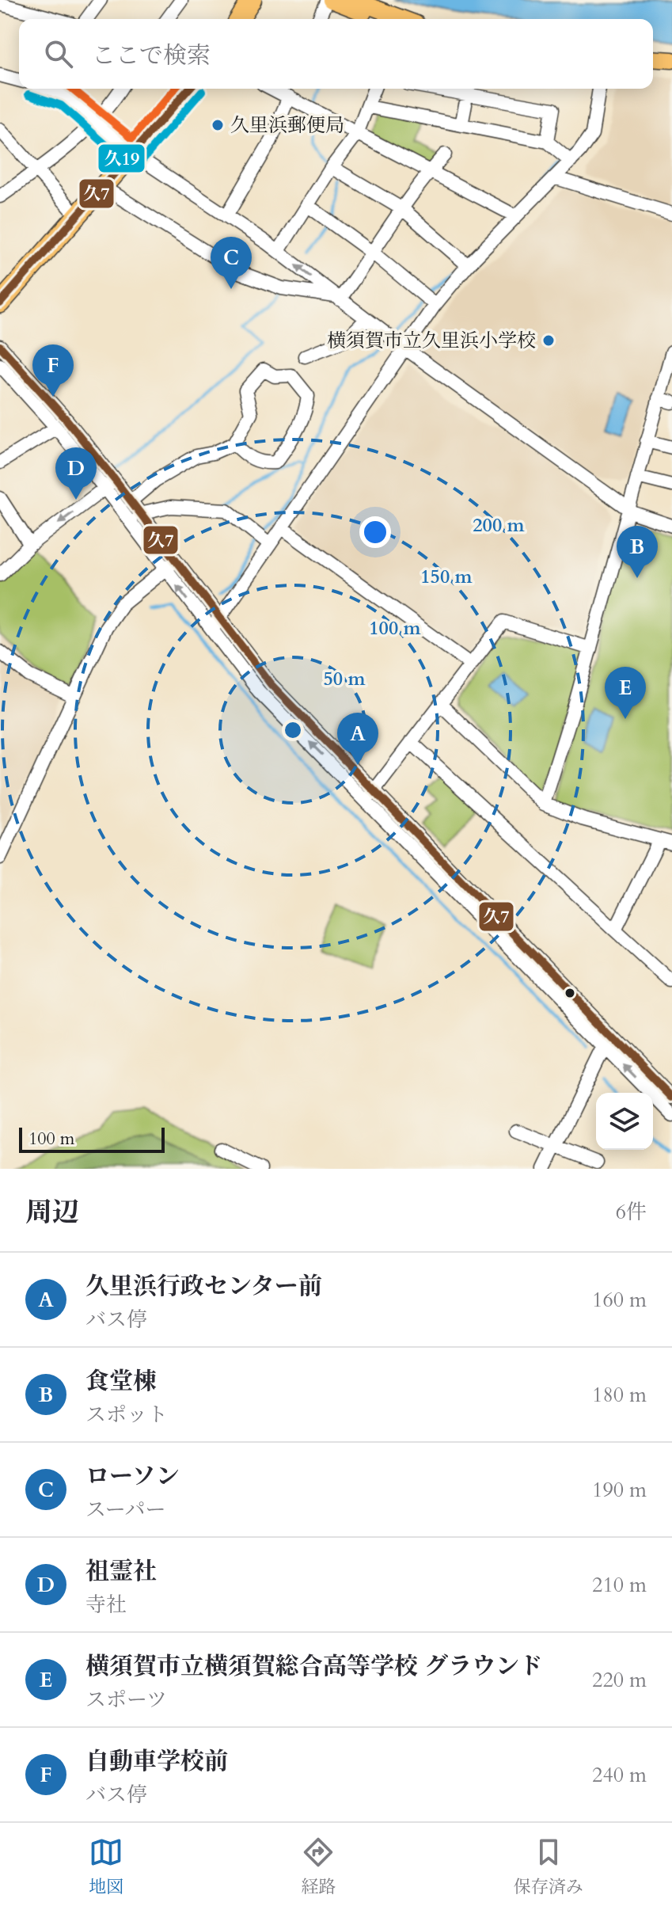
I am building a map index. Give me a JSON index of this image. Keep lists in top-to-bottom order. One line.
{"places":["久里浜郵便局","横須賀市立久里浜小学校"],"lines":["transit line 久7","transit line 久19"],"scale_bar":"100 m","page":{"search":"ここで検索","pins":["C","F","D","B","E","A"],"scale":"100 m","heading":["周辺","6件"],"list":[{"mark":"A","name":"久里浜行政センター前","note":"バス停","value":"160 m"},{"mark":"B","name":"食堂棟","note":"スポット","value":"180 m"},{"mark":"C","name":"ローソン","note":"スーパー","value":"190 m"},{"mark":"D","name":"祖霊社","note":"寺社","value":"210 m"},{"mark":"E","name":"横須賀市立横須賀総合高等学校 グラウンド","note":"スポーツ","value":"220 m"},{"mark":"F","name":"自動車学校前","note":"バス停","value":"240 m"}],"nav":["地図","経路","保存済み"]},"rings":["200 m","150 m","100 m","50 m"]}
